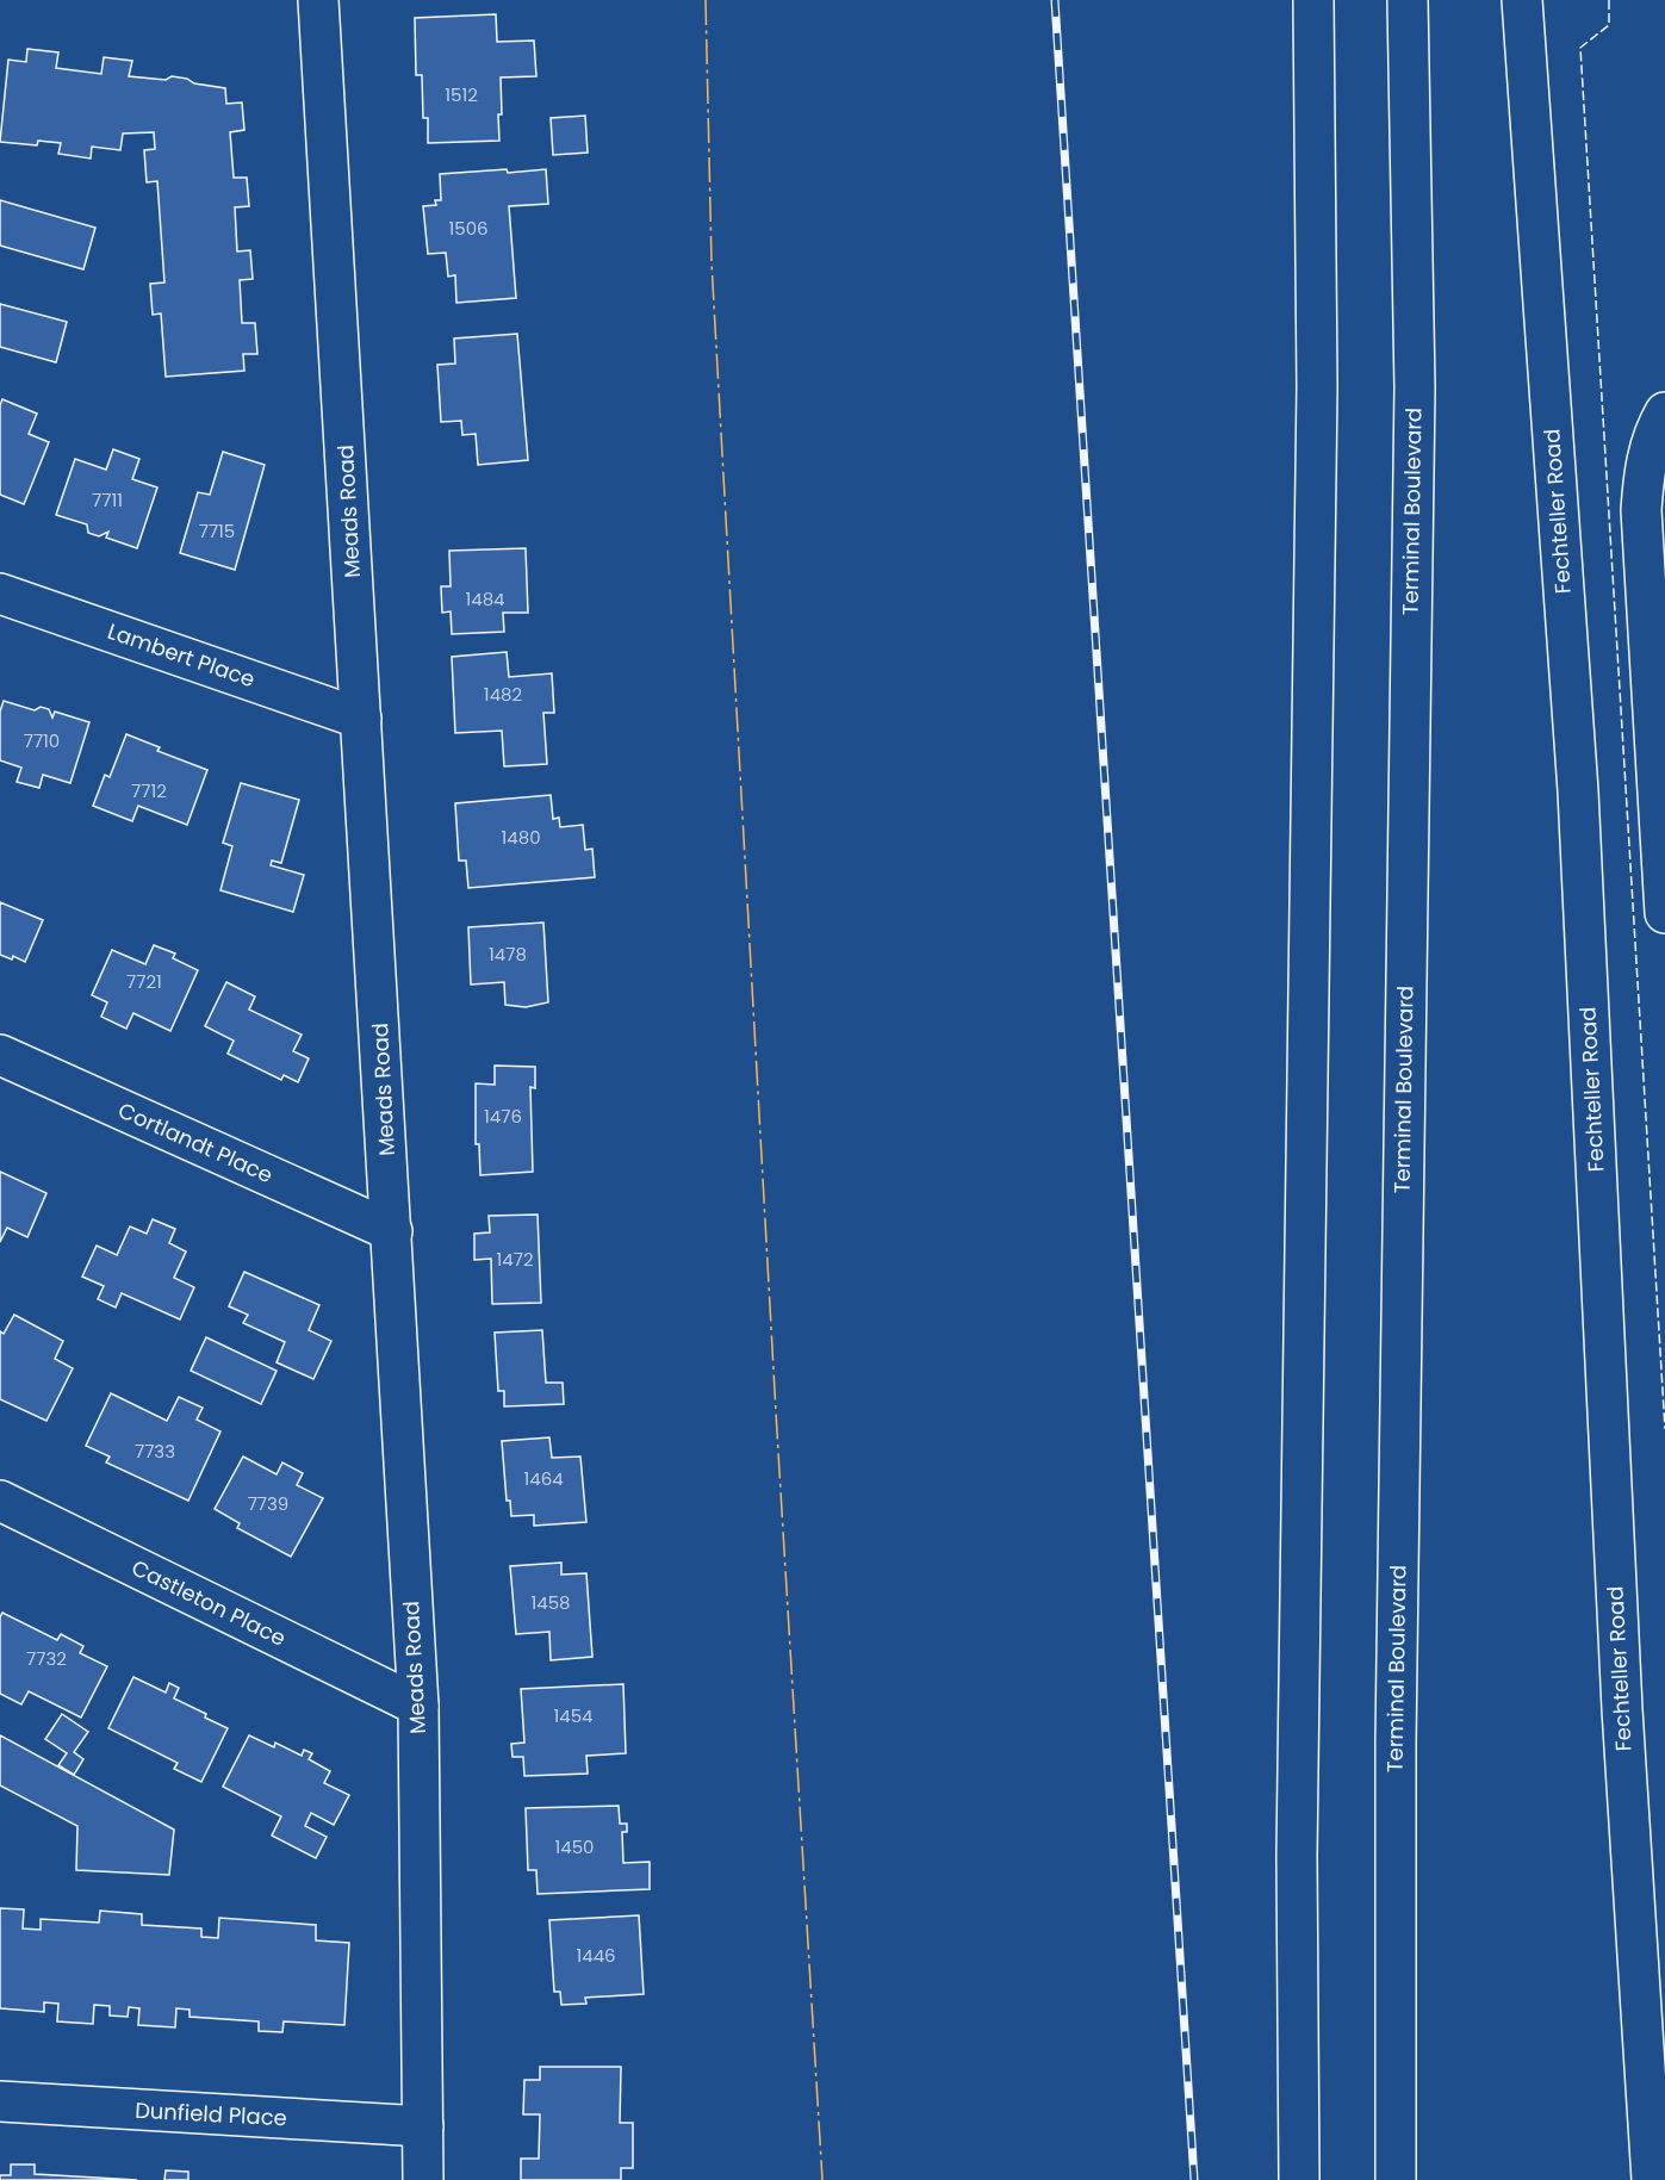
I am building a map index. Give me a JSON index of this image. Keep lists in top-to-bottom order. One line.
{"streets":{"street":["Meads Road","Terminal Boulevard","Fechteller Road","Lambert Place","Cortlandt Place","Castleton Place","Dunfield Place"]},"crossings":[["Meads Road","Lambert Place"],["Meads Road","Cortlandt Place"],["Meads Road","Castleton Place"],["Meads Road","Dunfield Place"]],"house_numbers":["1512","1506","7711","7715","1484","1482","7710","7712","1480","1478","7721","1476","1472","7733","1464","7739","1458","7732","1454","1450","1446"]}
